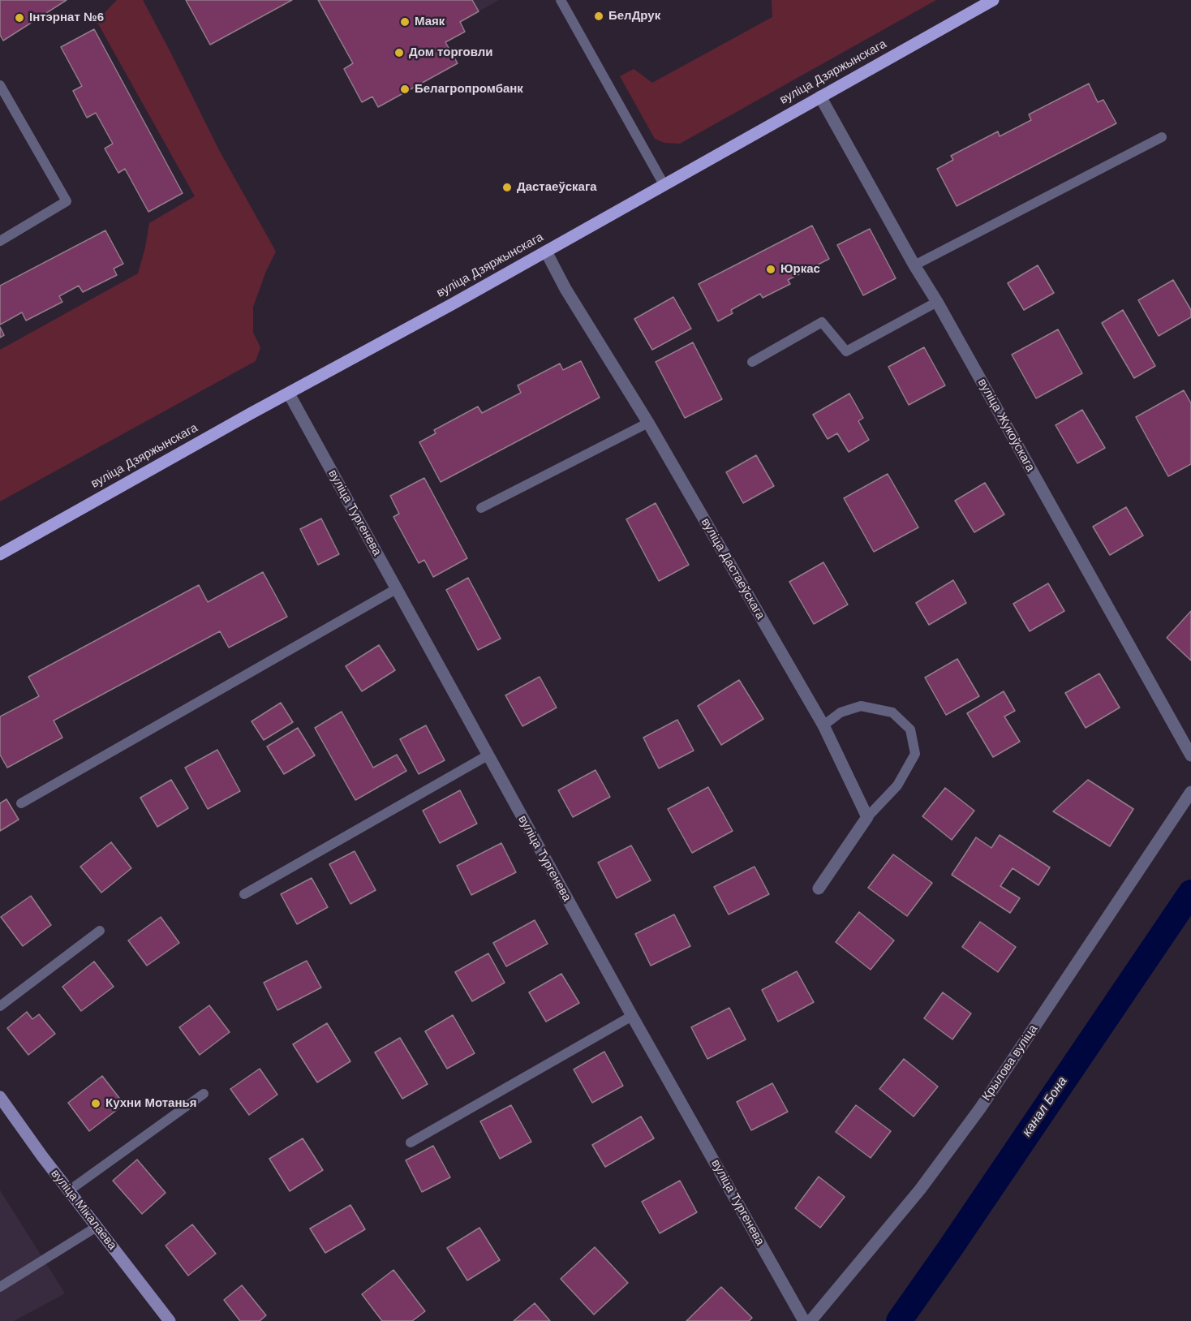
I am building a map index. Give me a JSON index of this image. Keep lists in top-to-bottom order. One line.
{"streets":{"main road":["вуліца Дзяржынскага","вуліца Мікалаева"],"street":["вуліца Жукоўскага","вуліца Тургенева","вуліца Дастаеўскага","Крылова вуліца"]},"crossings":[["вуліца Дзяржынскага","вуліца Жукоўскага"],["вуліца Дзяржынскага","вуліца Тургенева"],["вуліца Дзяржынскага","вуліца Дастаеўскага"]],"water":["канал Бона"],"places":["БелДрук","Інтэрнат №6","Маяк","Дом торговли","Белагропромбанк","Дастаеўскага","Юркас","Кухни Мотанья"]}
